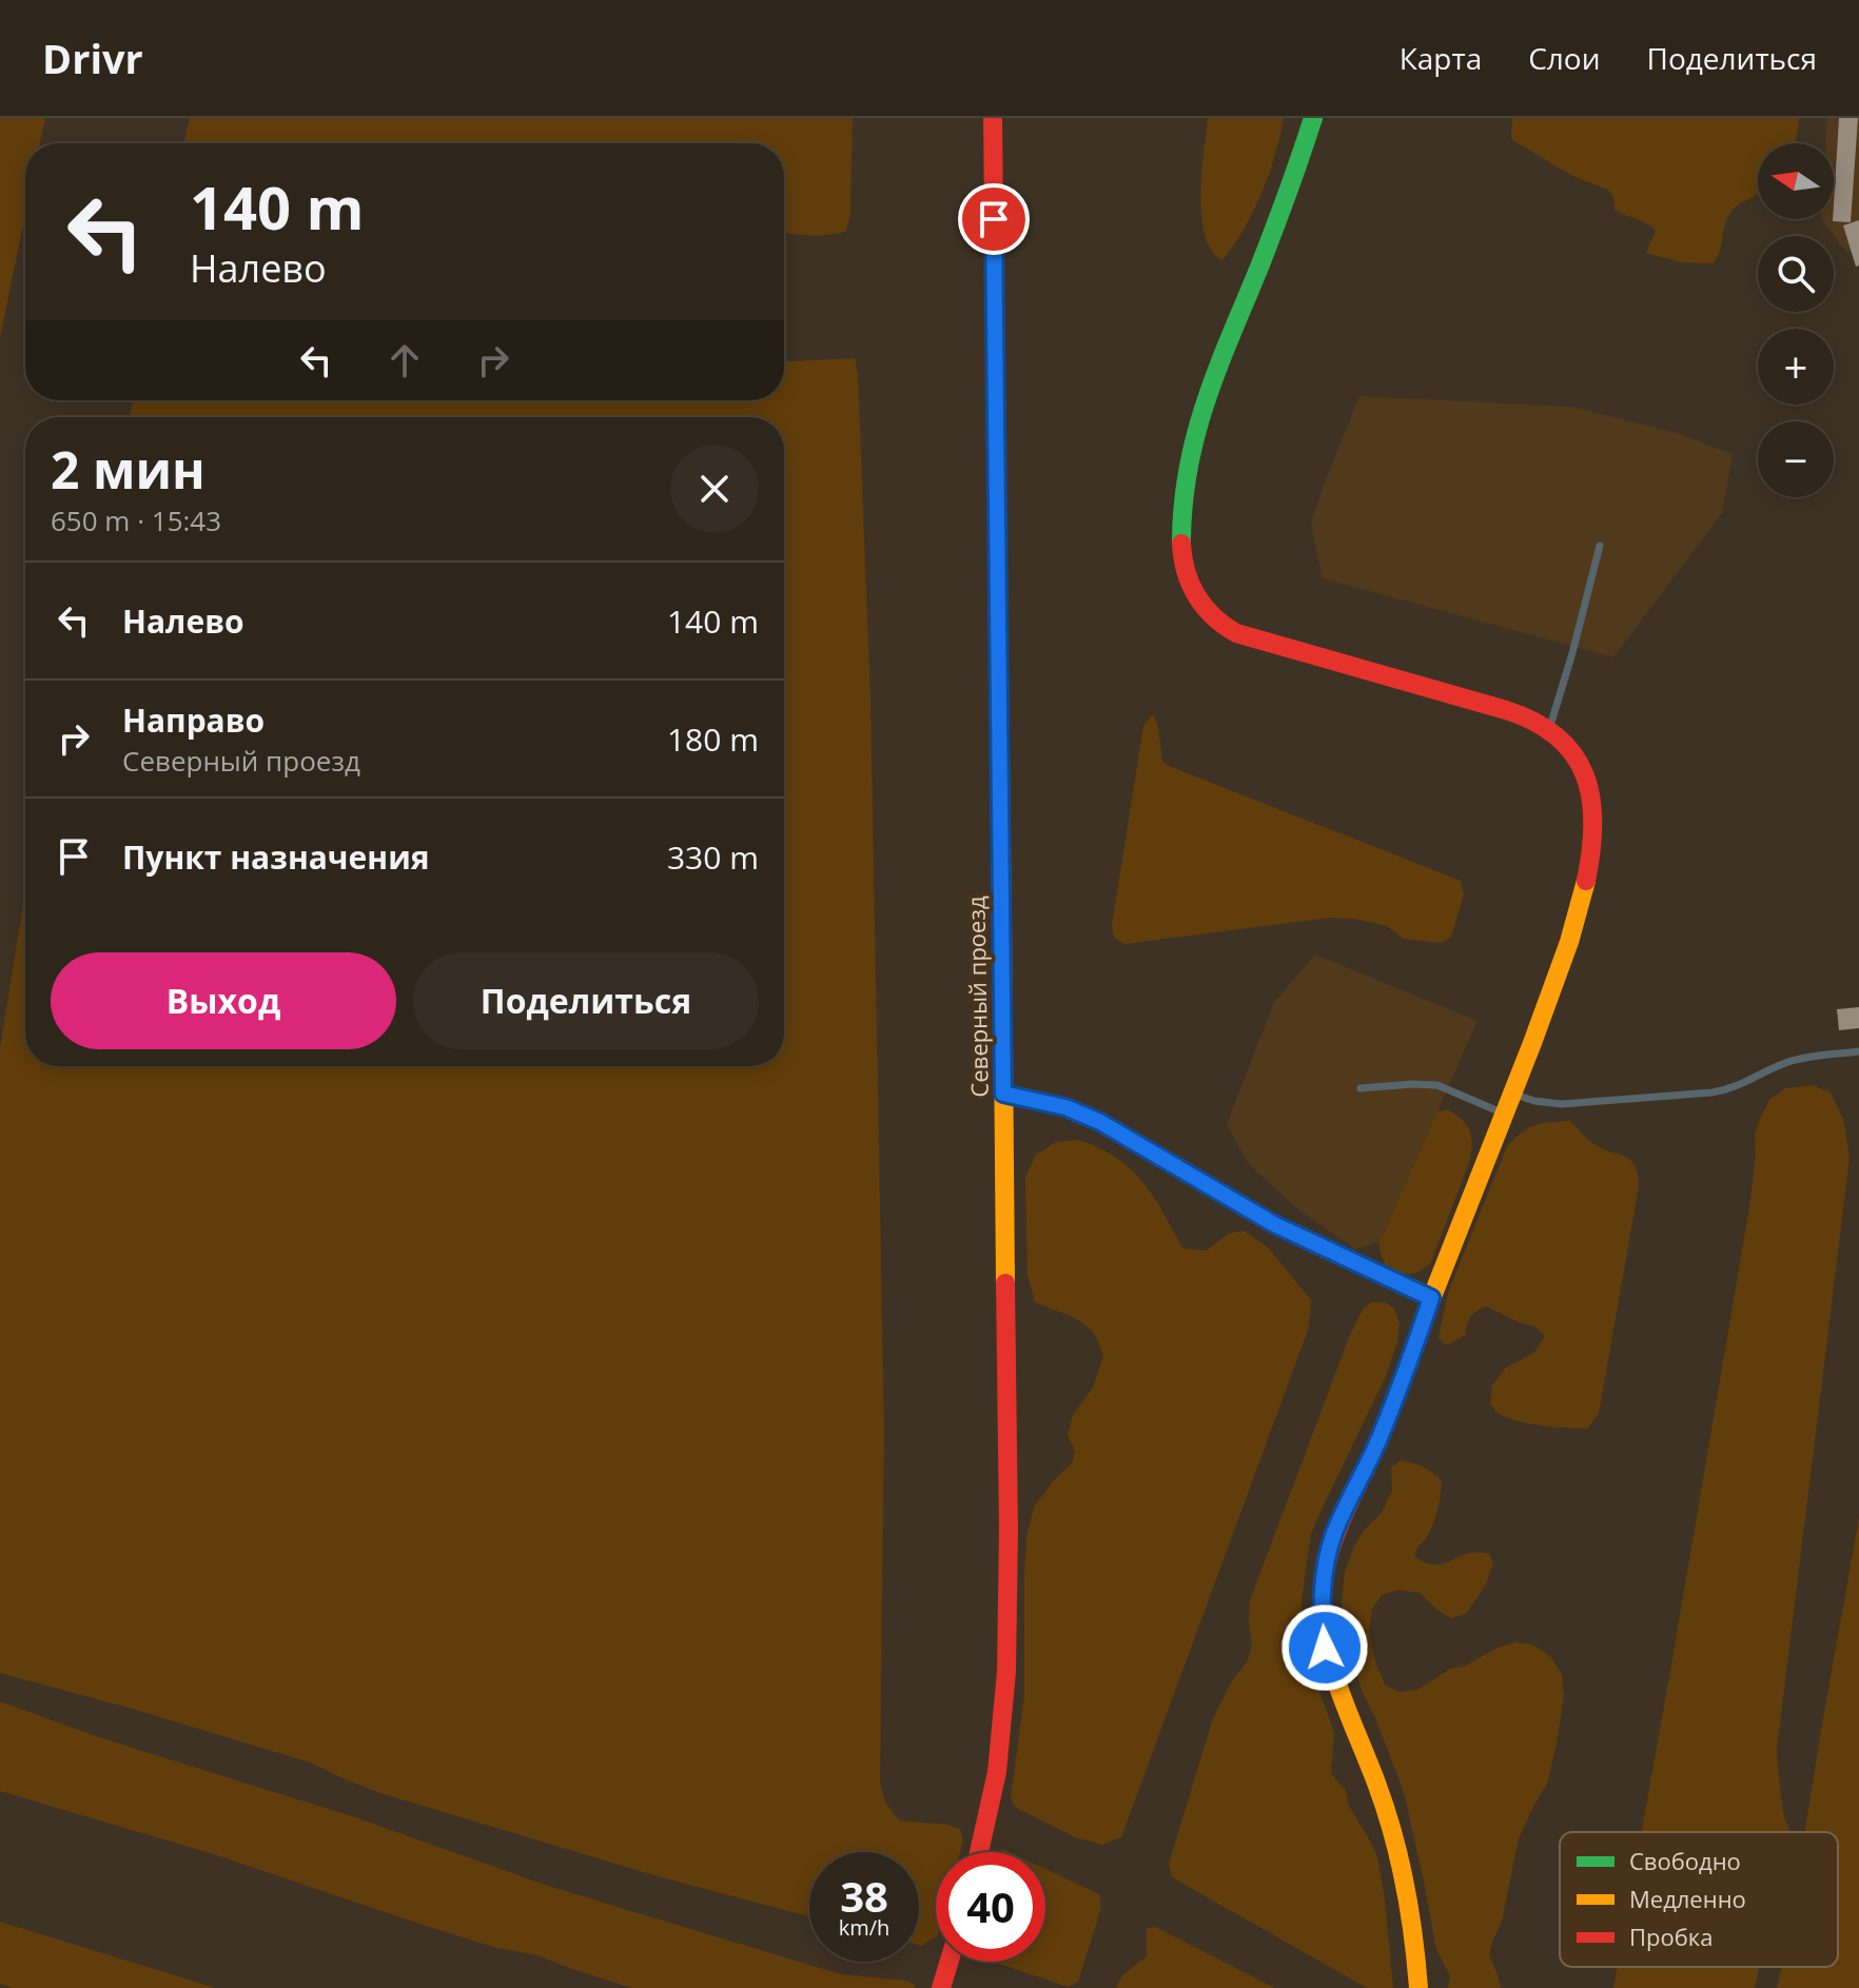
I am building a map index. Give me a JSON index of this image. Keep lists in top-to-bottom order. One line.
{"streets":{"street":["Северный проезд"]},"legend":["Свободно","Медленно","Пробка"],"north":"left","page":{"header":"Drivr","nav":["Карта","Слои","Поделиться"],"map_buttons":["+","−"],"turn":["140 m","Налево"],"heading":["2 мин","650 m · 15:43"],"list":[{"name":"Налево","value":"140 m"},{"name":"Направо","note":"Северный проезд","value":"180 m"},{"name":"Пункт назначения","value":"330 m"}],"buttons":["Выход","Поделиться"],"speed":"38 km/h","limit":"40"}}
